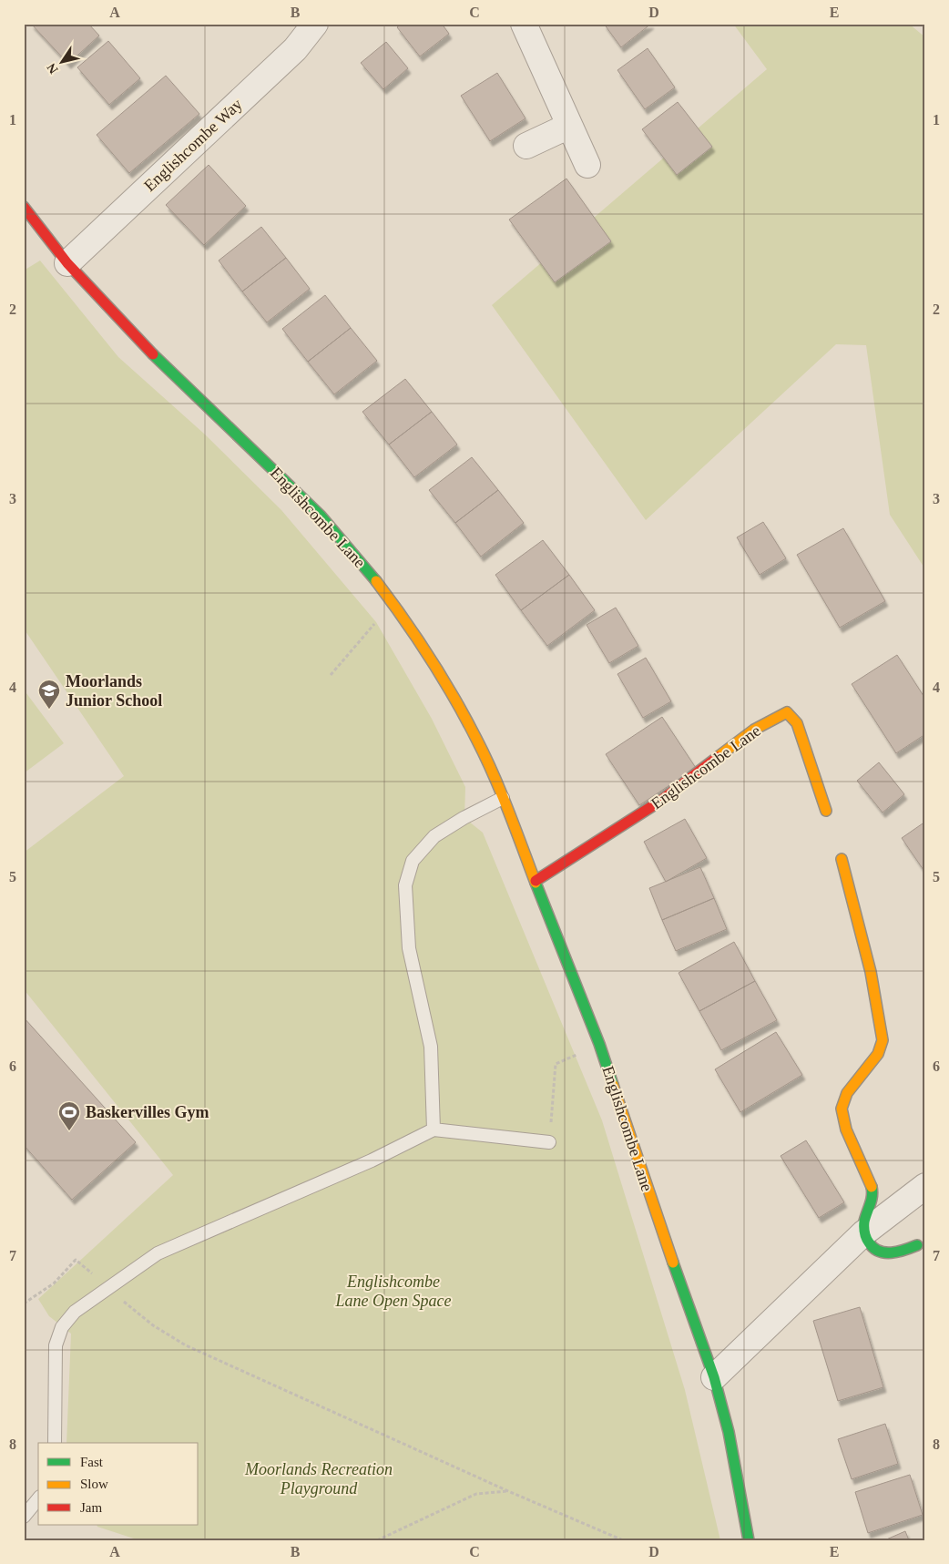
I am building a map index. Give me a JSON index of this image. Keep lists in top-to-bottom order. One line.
{"streets":{"street":["Englishcombe Way","Englishcombe Lane"]},"crossings":[["Englishcombe Way","Englishcombe Lane"]],"parks":["Englishcombe Lane Open Space","Moorlands Recreation Playground"],"places":{"school or university":["Moorlands Junior School"],"sports":["Baskervilles Gym"]},"legend":["Fast","Slow","Jam"],"north":"bottom left","grid":{"columns":["A","B","C","D","E"],"rows":["1","2","3","4","5","6","7","8"]}}
